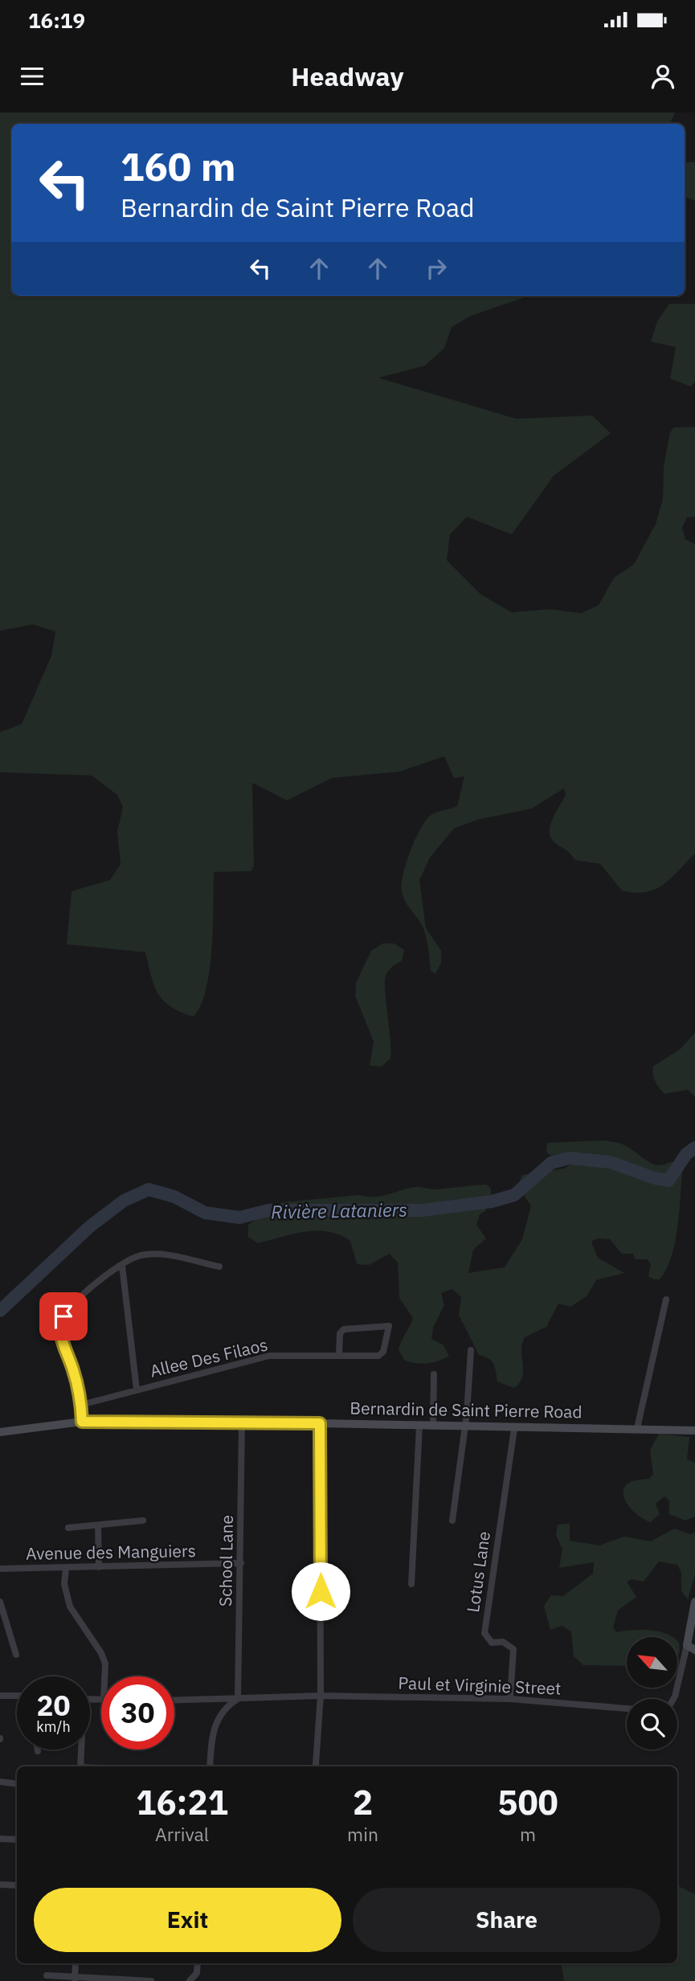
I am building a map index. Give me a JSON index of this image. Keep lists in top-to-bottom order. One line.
{"streets":{"main road":["Bernardin de Saint Pierre Road"],"street":["Allee Des Filaos","Avenue des Manguiers","School Lane","Lotus Lane","Paul et Virginie Street"]},"crossings":[["Bernardin de Saint Pierre Road","School Lane"],["Bernardin de Saint Pierre Road","Lotus Lane"],["Avenue des Manguiers","School Lane"],["School Lane","Paul et Virginie Street"],["Lotus Lane","Paul et Virginie Street"]],"water":["Rivière Lataniers"],"north":"top left","page":{"status":"16:19","header":"Headway","turn":["160 m","Bernardin de Saint Pierre Road"],"speed":"20 km/h","limit":"30","eta":["16:21","Arrival","2","min","500","m"],"buttons":["Exit","Share"]}}
